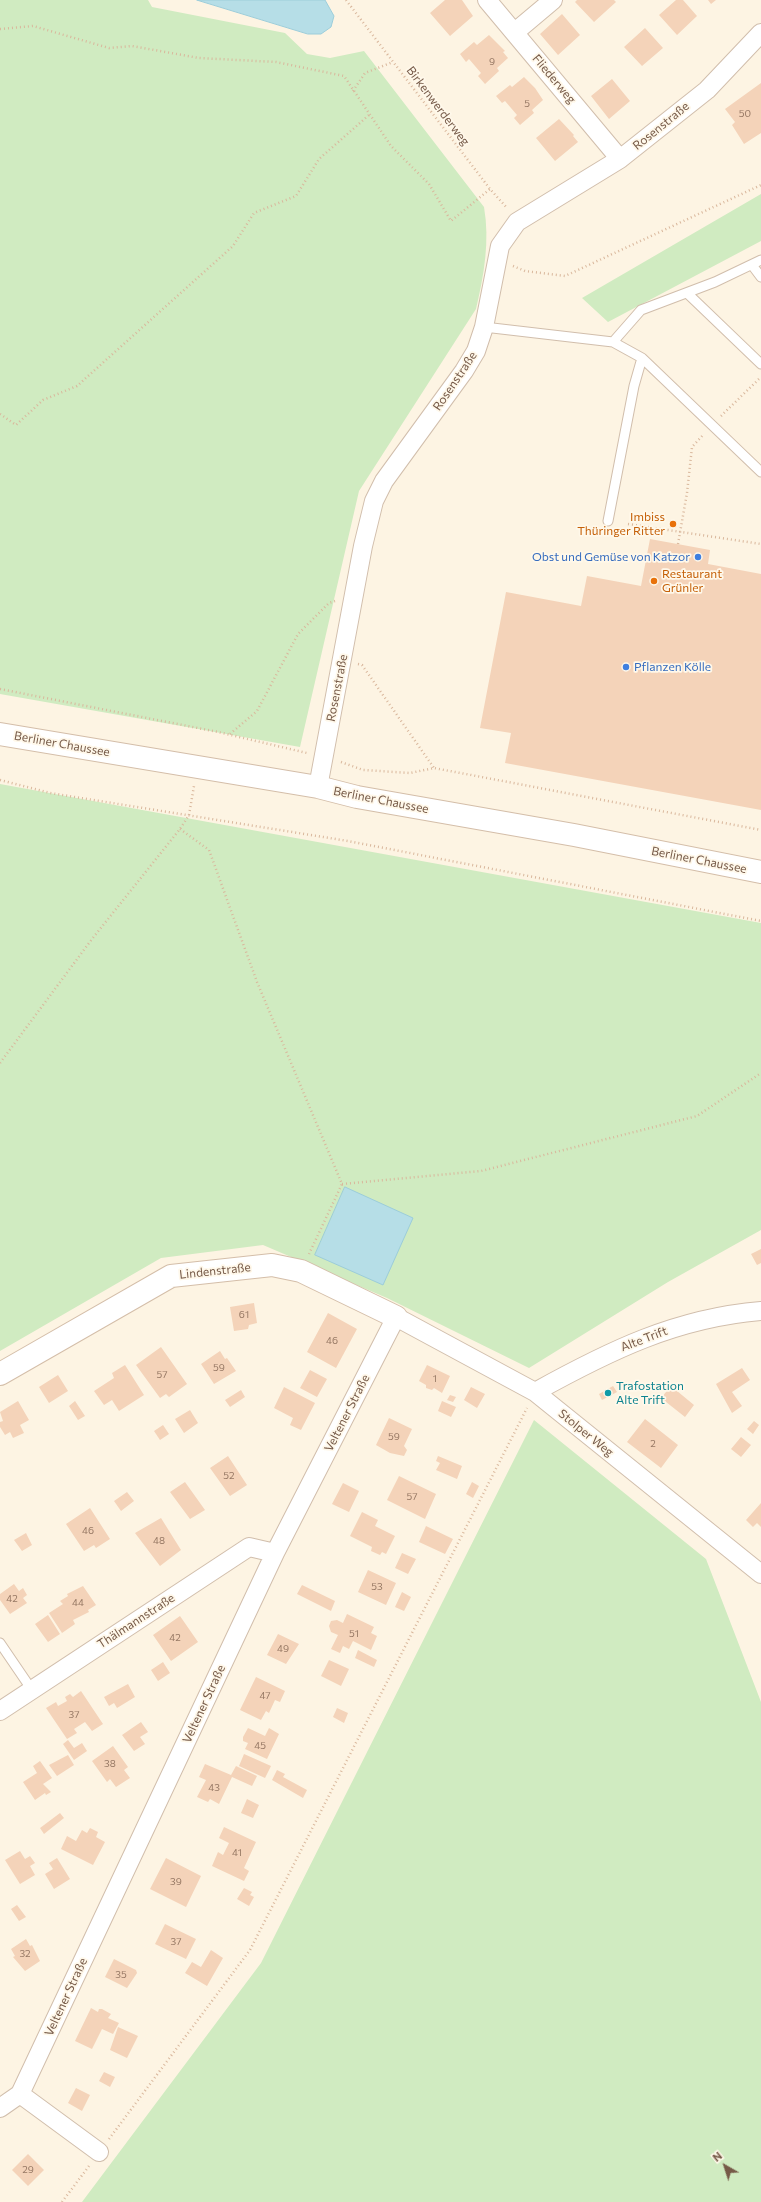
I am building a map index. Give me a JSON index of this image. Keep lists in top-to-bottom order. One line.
{"streets":{"main road":["Berliner Chaussee","Lindenstraße"],"street":["Fliederweg","Rosenstraße","Alte Trift","Veltener Straße","Stolper Weg","Thälmannstraße"],"path":["Birkenwerderweg"]},"crossings":[["Fliederweg","Rosenstraße"],["Birkenwerderweg","Rosenstraße"],["Rosenstraße","Berliner Chaussee"],["Lindenstraße","Veltener Straße"],["Lindenstraße","Stolper Weg"],["Alte Trift","Stolper Weg"],["Veltener Straße","Stolper Weg"],["Veltener Straße","Thälmannstraße"]],"places":["Imbiss Thüringer Ritter","Obst und Gemüse von Katzor","Restaurant Grünler","Pflanzen Kölle","Trafostation Alte Trift"],"house_numbers":["9","5","50","61","46","59","57","1","59","2","52","57","46","48","53","42","44","51","42","49","47","37","45","38","43","41","39","37","32","35","29"],"north":"top left"}
